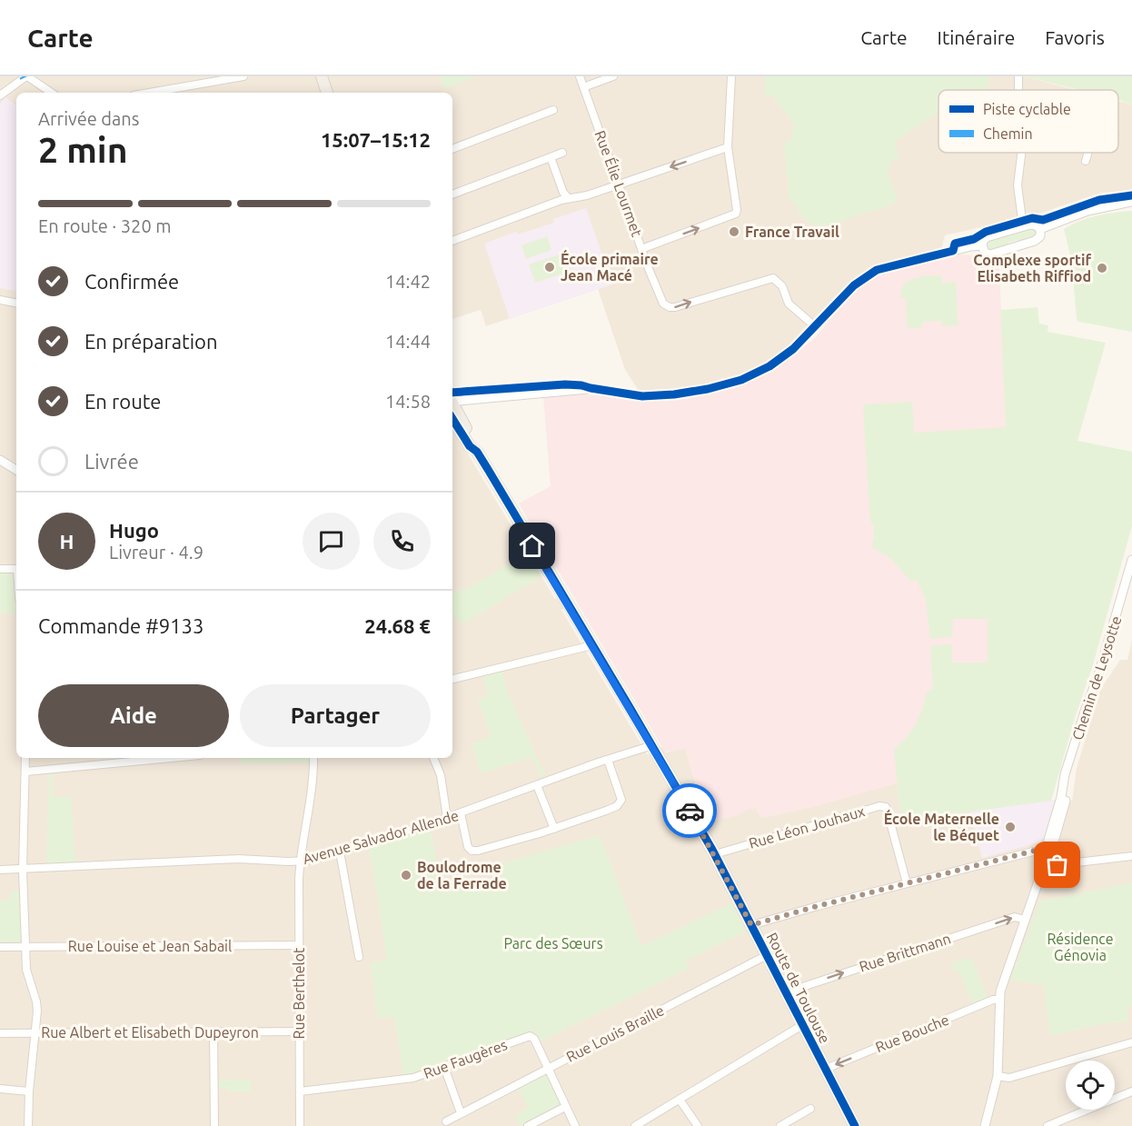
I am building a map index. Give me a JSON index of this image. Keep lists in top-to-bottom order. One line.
{"streets":{"main road":["Route de Toulouse"],"street":["Rue Élie Lourmet","Chemin de Leysotte","Rue Léon Jouhaux","Avenue Salvador Allende","Rue Louise et Jean Sabail","Rue Brittmann","Rue Berthelot","Rue Albert et Elisabeth Dupeyron","Rue Louis Braille","Rue Bouche","Rue Faugères"]},"crossings":[["Chemin de Leysotte","Rue Brittmann"],["Chemin de Leysotte","Rue Bouche"],["Rue Léon Jouhaux","Route de Toulouse"],["Avenue Salvador Allende","Route de Toulouse"],["Avenue Salvador Allende","Rue Berthelot"],["Rue Louise et Jean Sabail","Rue Berthelot"],["Rue Brittmann","Route de Toulouse"],["Route de Toulouse","Rue Louis Braille"],["Route de Toulouse","Rue Bouche"],["Rue Berthelot","Rue Albert et Elisabeth Dupeyron"],["Rue Berthelot","Rue Faugères"],["Rue Louis Braille","Rue Faugères"]],"one_way":["Rue Brittmann","Rue Bouche"],"parks":["Résidence Génovia","Parc des Sœurs"],"places":["France Travail","École primaire Jean Macé","Complexe sportif Elisabeth Riffiod","École Maternelle le Béquet","Boulodrome de la Ferrade"],"legend":["Piste cyclable","Chemin"],"page":{"header":"Carte","nav":["Carte","Itinéraire","Favoris"],"heading":["2 min","Arrivée dans","15:07–15:12"],"panel":["Hugo","Livreur · 4.9","Commande #9133","24.68 €"],"bar":"En route · 320 m","list":[["Confirmée","14:42"],["En préparation","14:44"],["En route","14:58"],"Livrée"],"round":"H","buttons":["Aide","Partager"]}}
